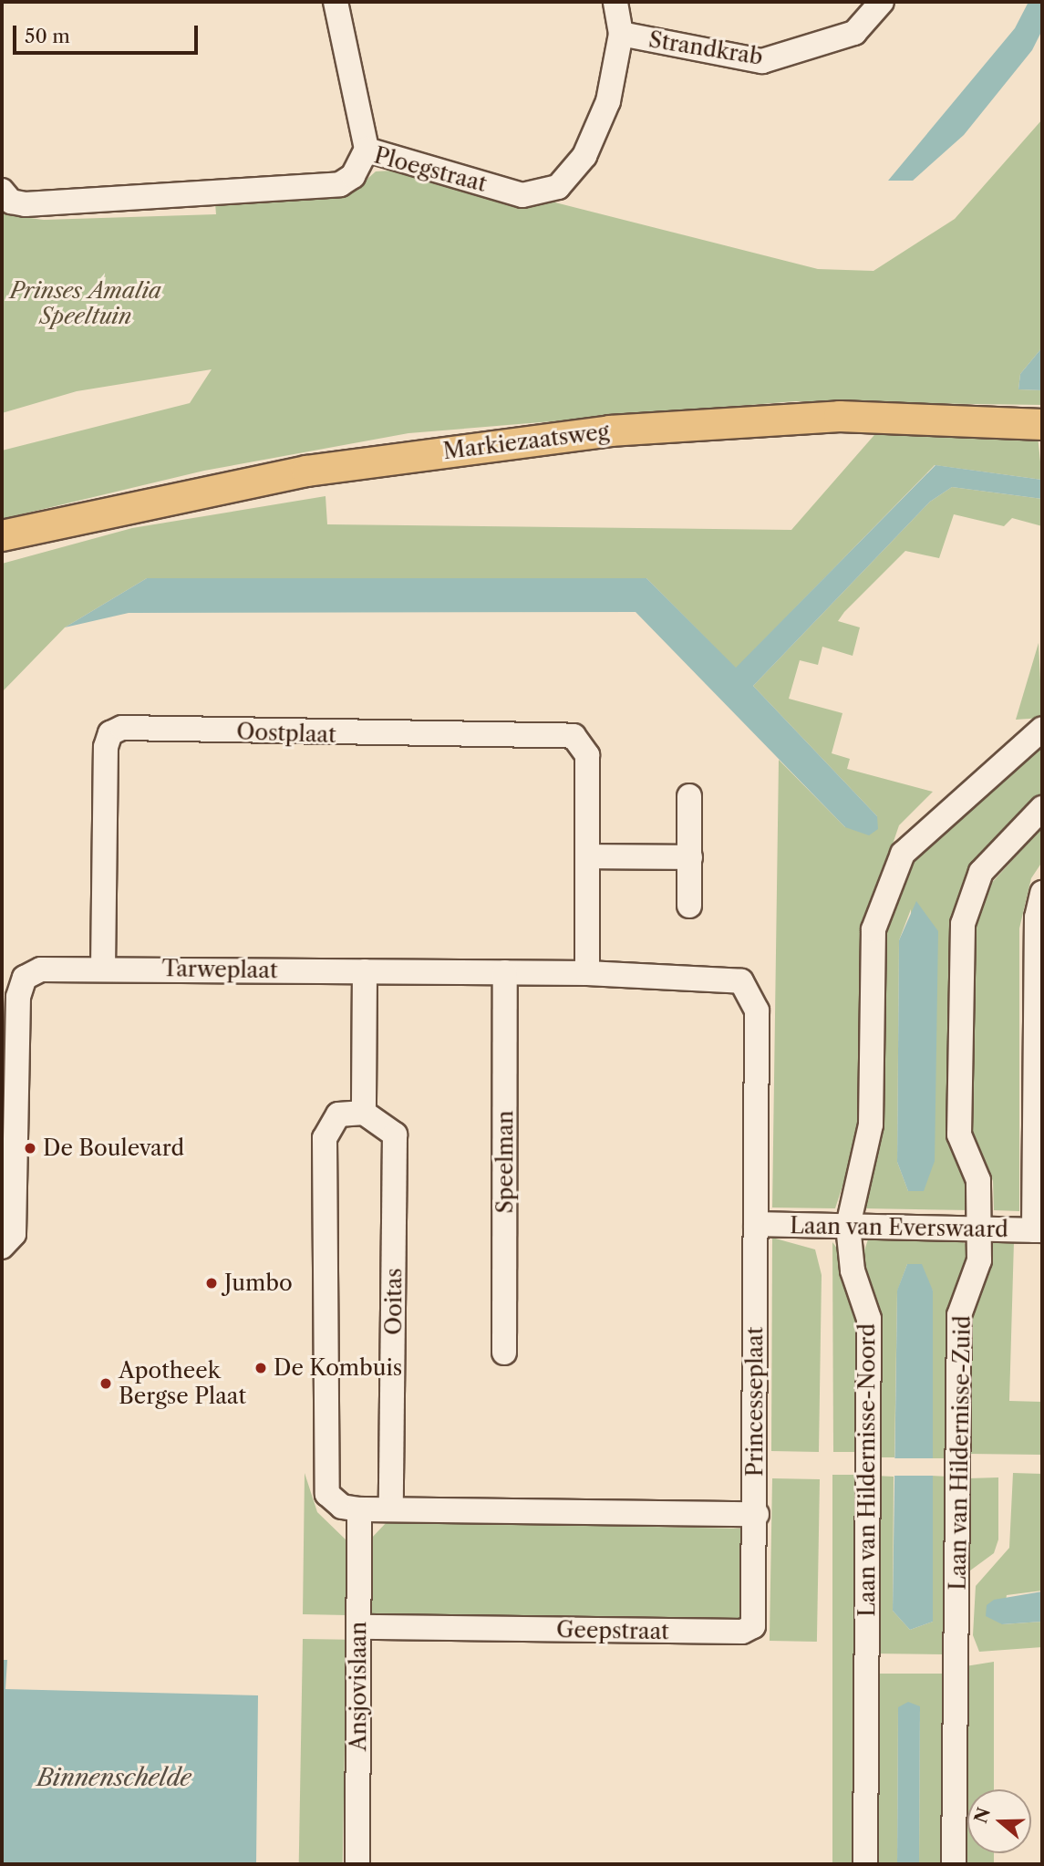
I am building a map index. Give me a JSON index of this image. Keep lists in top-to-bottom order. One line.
{"streets":{"main road":["Markiezaatsweg"],"street":["Strandkrab","Ploegstraat","Oostplaat","Tarweplaat","Speelman","Laan van Everswaard","Ooitas","Princesseplaat","Laan van Hildernisse-Zuid","Laan van Hildernisse-Noord","Geepstraat","Ansjovislaan"]},"crossings":[["Strandkrab","Ploegstraat"],["Oostplaat","Tarweplaat"],["Oostplaat","Princesseplaat"],["Tarweplaat","Speelman"],["Tarweplaat","Princesseplaat"],["Laan van Everswaard","Princesseplaat"],["Laan van Everswaard","Laan van Hildernisse-Zuid"],["Laan van Everswaard","Laan van Hildernisse-Noord"],["Princesseplaat","Geepstraat"],["Geepstraat","Ansjovislaan"]],"water":["Binnenschelde"],"parks":["Prinses Amalia Speeltuin"],"places":["De Boulevard","Jumbo","De Kombuis","Apotheek Bergse Plaat"],"scale_bar":"50 m","north":"left"}
